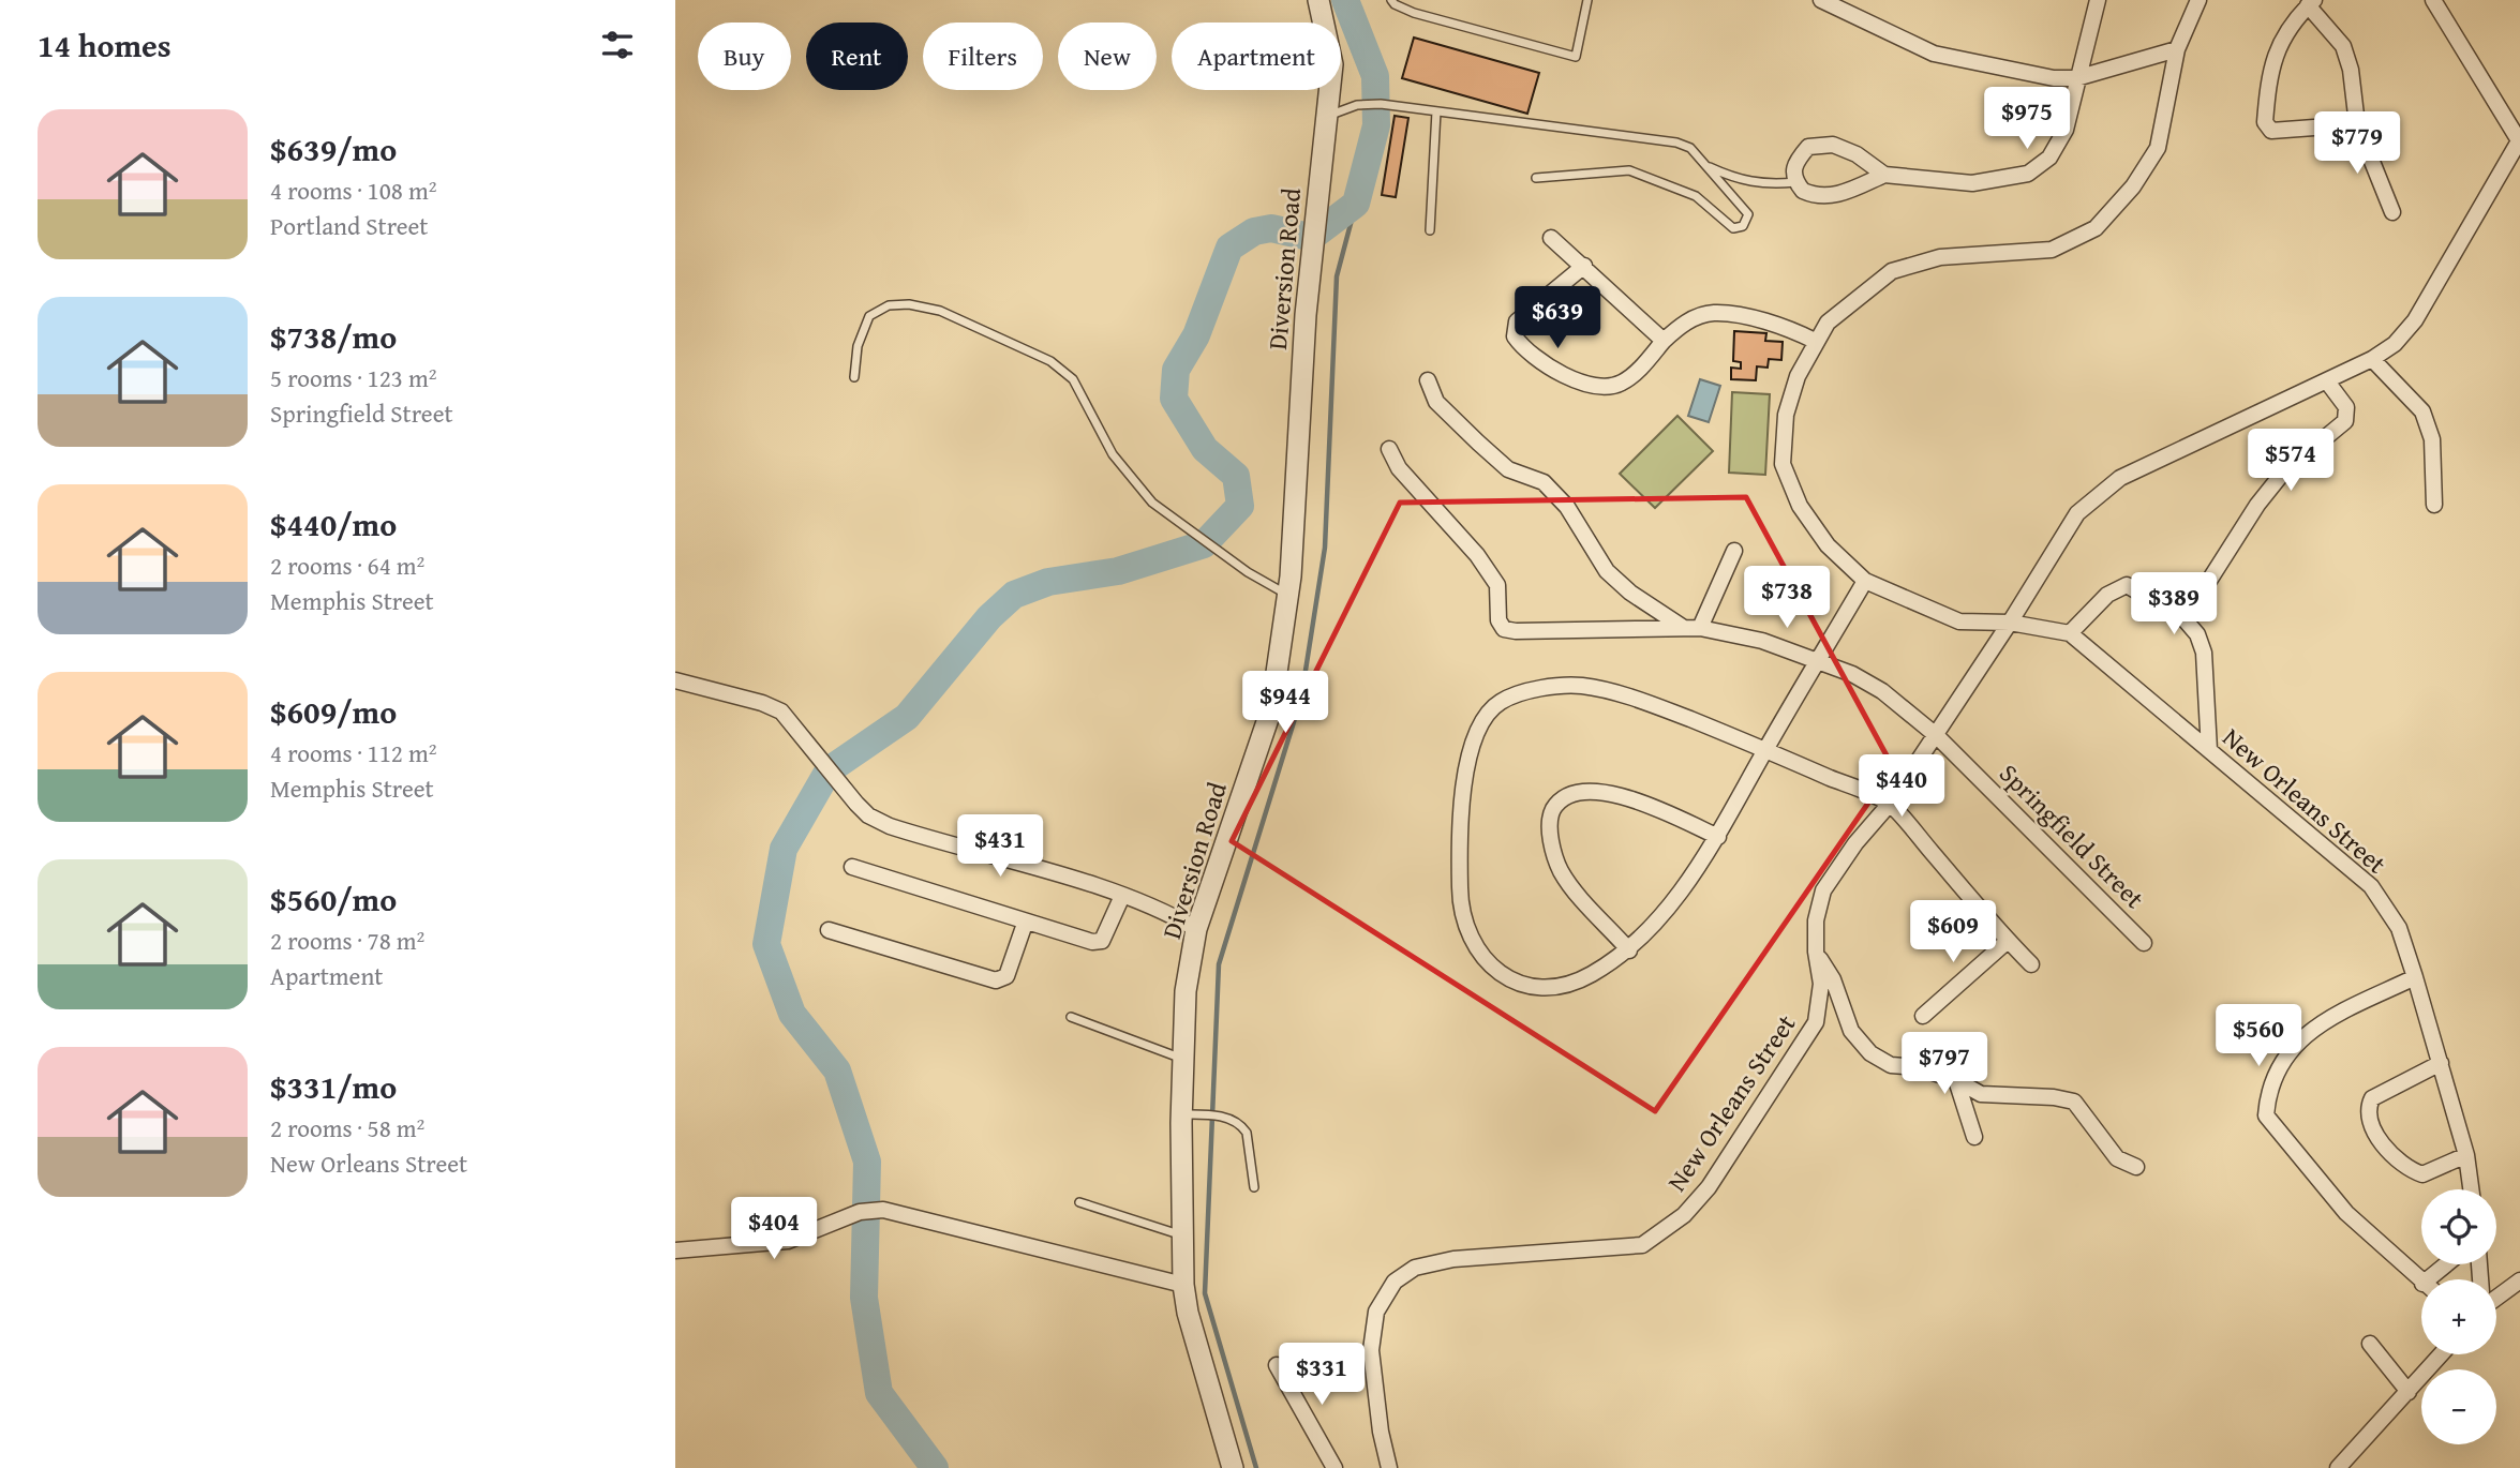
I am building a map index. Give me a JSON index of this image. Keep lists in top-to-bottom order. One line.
{"streets":{"street":["Diversion Road","New Orleans Street","Springfield Street"]},"crossings":[["New Orleans Street","Springfield Street"]],"page":{"heading":"14 homes","chip":["Buy","Rent","Filters","New","Apartment"],"price":["$975","$779","$639","$574","$738","$389","$944","$440","$431","$609","$560","$797","$404","$331"],"list":[{"name":"$639/mo","note":"4 rooms · 108 m² · Portland Street"},{"name":"$738/mo","note":"5 rooms · 123 m² · Springfield Street"},{"name":"$440/mo","note":"2 rooms · 64 m² · Memphis Street"},{"name":"$609/mo","note":"4 rooms · 112 m² · Memphis Street"},{"name":"$560/mo","note":"2 rooms · 78 m² · Apartment"},{"name":"$331/mo","note":"2 rooms · 58 m² · New Orleans Street"}],"map_buttons":["+","−"]}}
